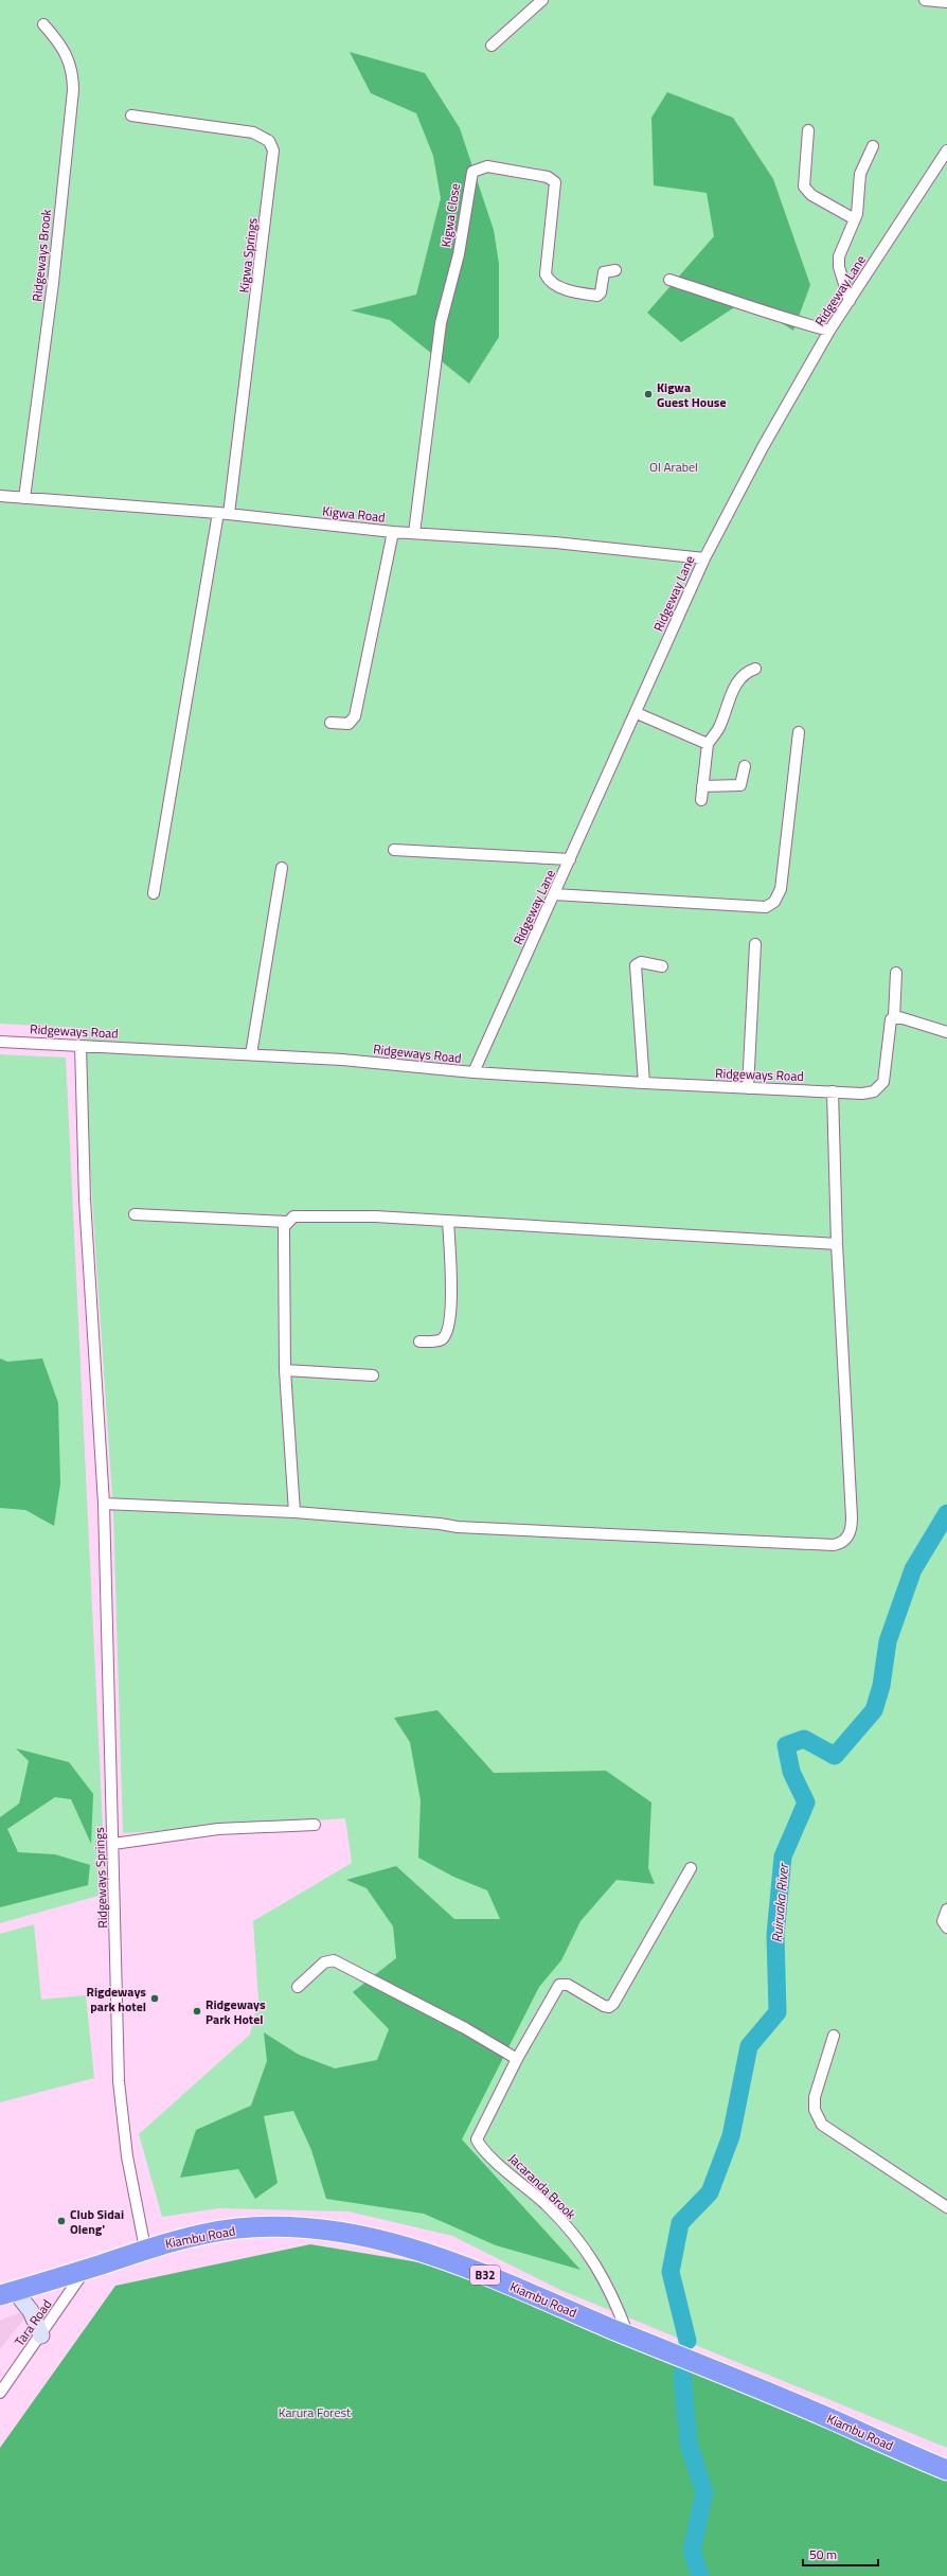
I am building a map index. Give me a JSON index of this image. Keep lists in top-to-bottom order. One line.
{"streets":{"highway":["Kiambu Road","B32"],"street":["Kigwa Close","Ridgeways Brook","Kigwa Springs","Ridgeway Lane","Kigwa Road","Ridgeways Road","Ridgeways Springs","Jacaranda Brook","Tara Road"]},"crossings":[["Kigwa Close","Kigwa Road"],["Ridgeways Brook","Kigwa Road"],["Kigwa Springs","Kigwa Road"],["Ridgeway Lane","Kigwa Road"],["Ridgeway Lane","Ridgeways Road"],["Ridgeways Road","Ridgeways Springs"],["Ridgeways Springs","Kiambu Road"],["Jacaranda Brook","Kiambu Road"],["Kiambu Road","Tara Road"]],"water":["Ruiruaka River"],"parks":["Ol Arabel","Karura Forest"],"places":["Kigwa Guest House","Rigdeways park hotel","Ridgeways Park Hotel","Club Sidai Oleng'"],"scale_bar":"50 m"}
